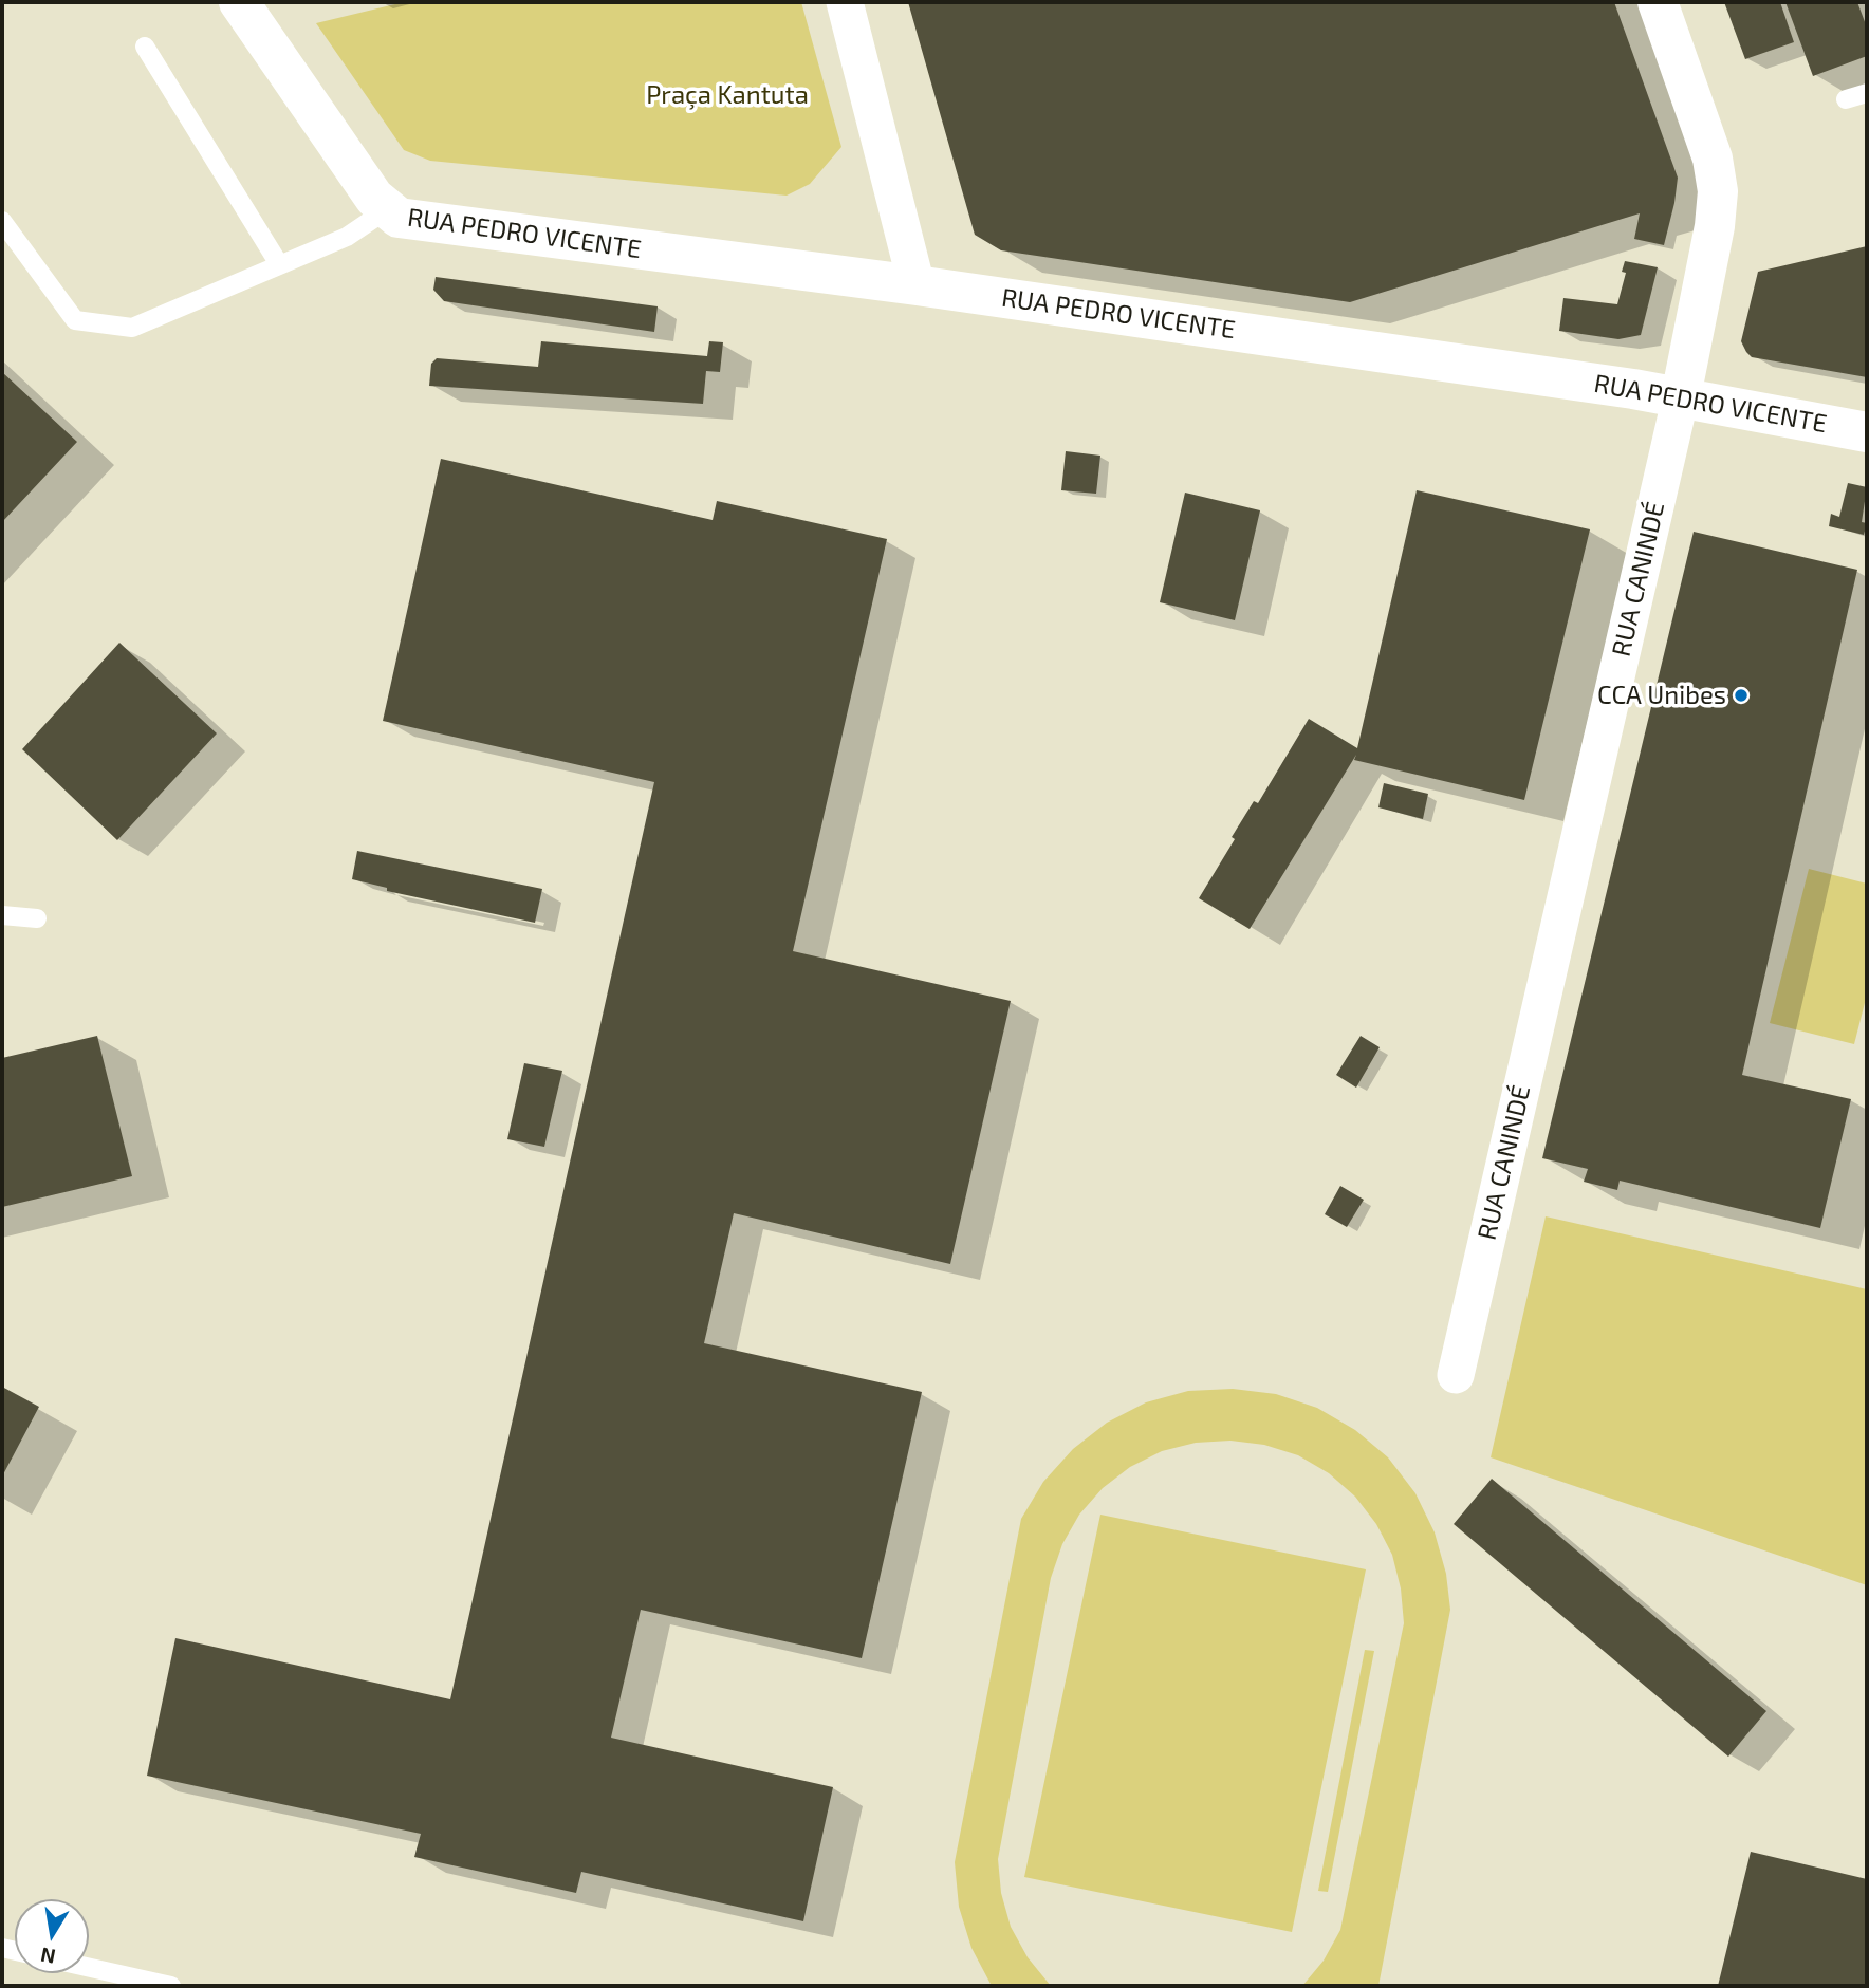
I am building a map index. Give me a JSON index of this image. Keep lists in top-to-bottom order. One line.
{"streets":{"street":["RUA PEDRO VICENTE","RUA CANINDÉ"]},"crossings":[["RUA PEDRO VICENTE","RUA CANINDÉ"]],"parks":["Praça Kantuta"],"places":["CCA Unibes"],"north":"bottom"}
